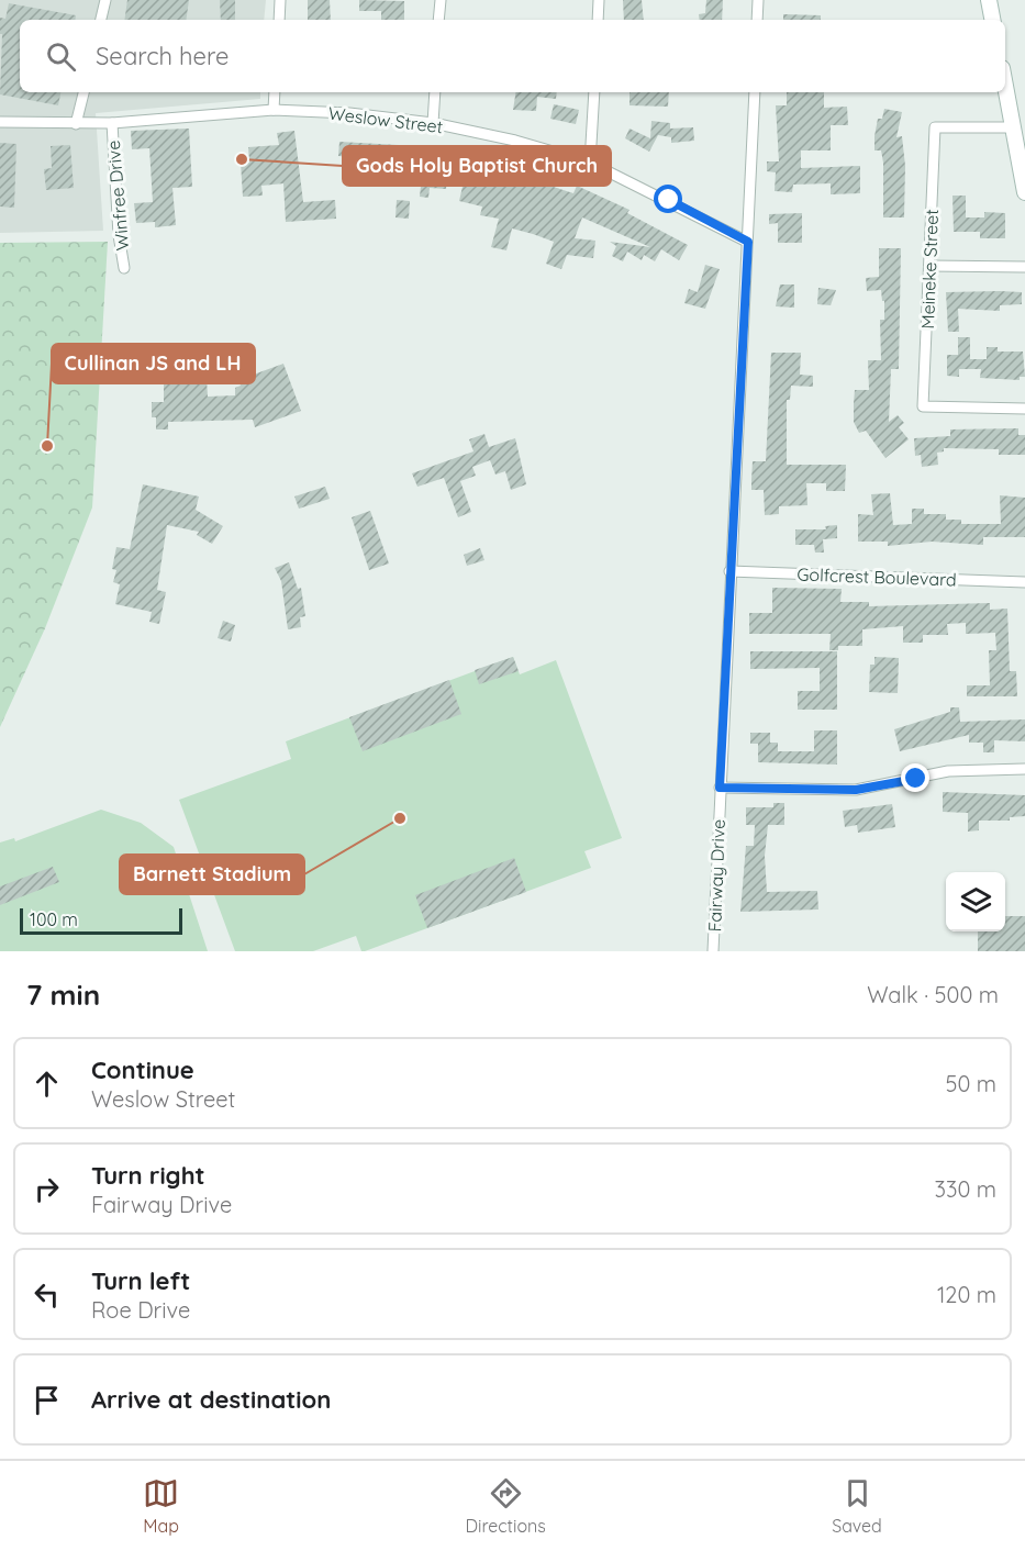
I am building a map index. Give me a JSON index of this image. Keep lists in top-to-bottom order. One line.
{"streets":{"street":["Weslow Street","Winfree Drive","Meineke Street","Golfcrest Boulevard","Fairway Drive"]},"crossings":[["Weslow Street","Winfree Drive"],["Weslow Street","Fairway Drive"],["Golfcrest Boulevard","Fairway Drive"]],"places":["Gods Holy Baptist Church","Cullinan JS and LH","Barnett Stadium"],"scale_bar":"100 m","page":{"search":"Search here","scale":"100 m","heading":["7 min","Walk · 500 m"],"list":[["Continue","Weslow Street","50 m"],["Turn right","Fairway Drive","330 m"],["Turn left","Roe Drive","120 m"],"Arrive at destination"],"nav":["Map","Directions","Saved"]}}
